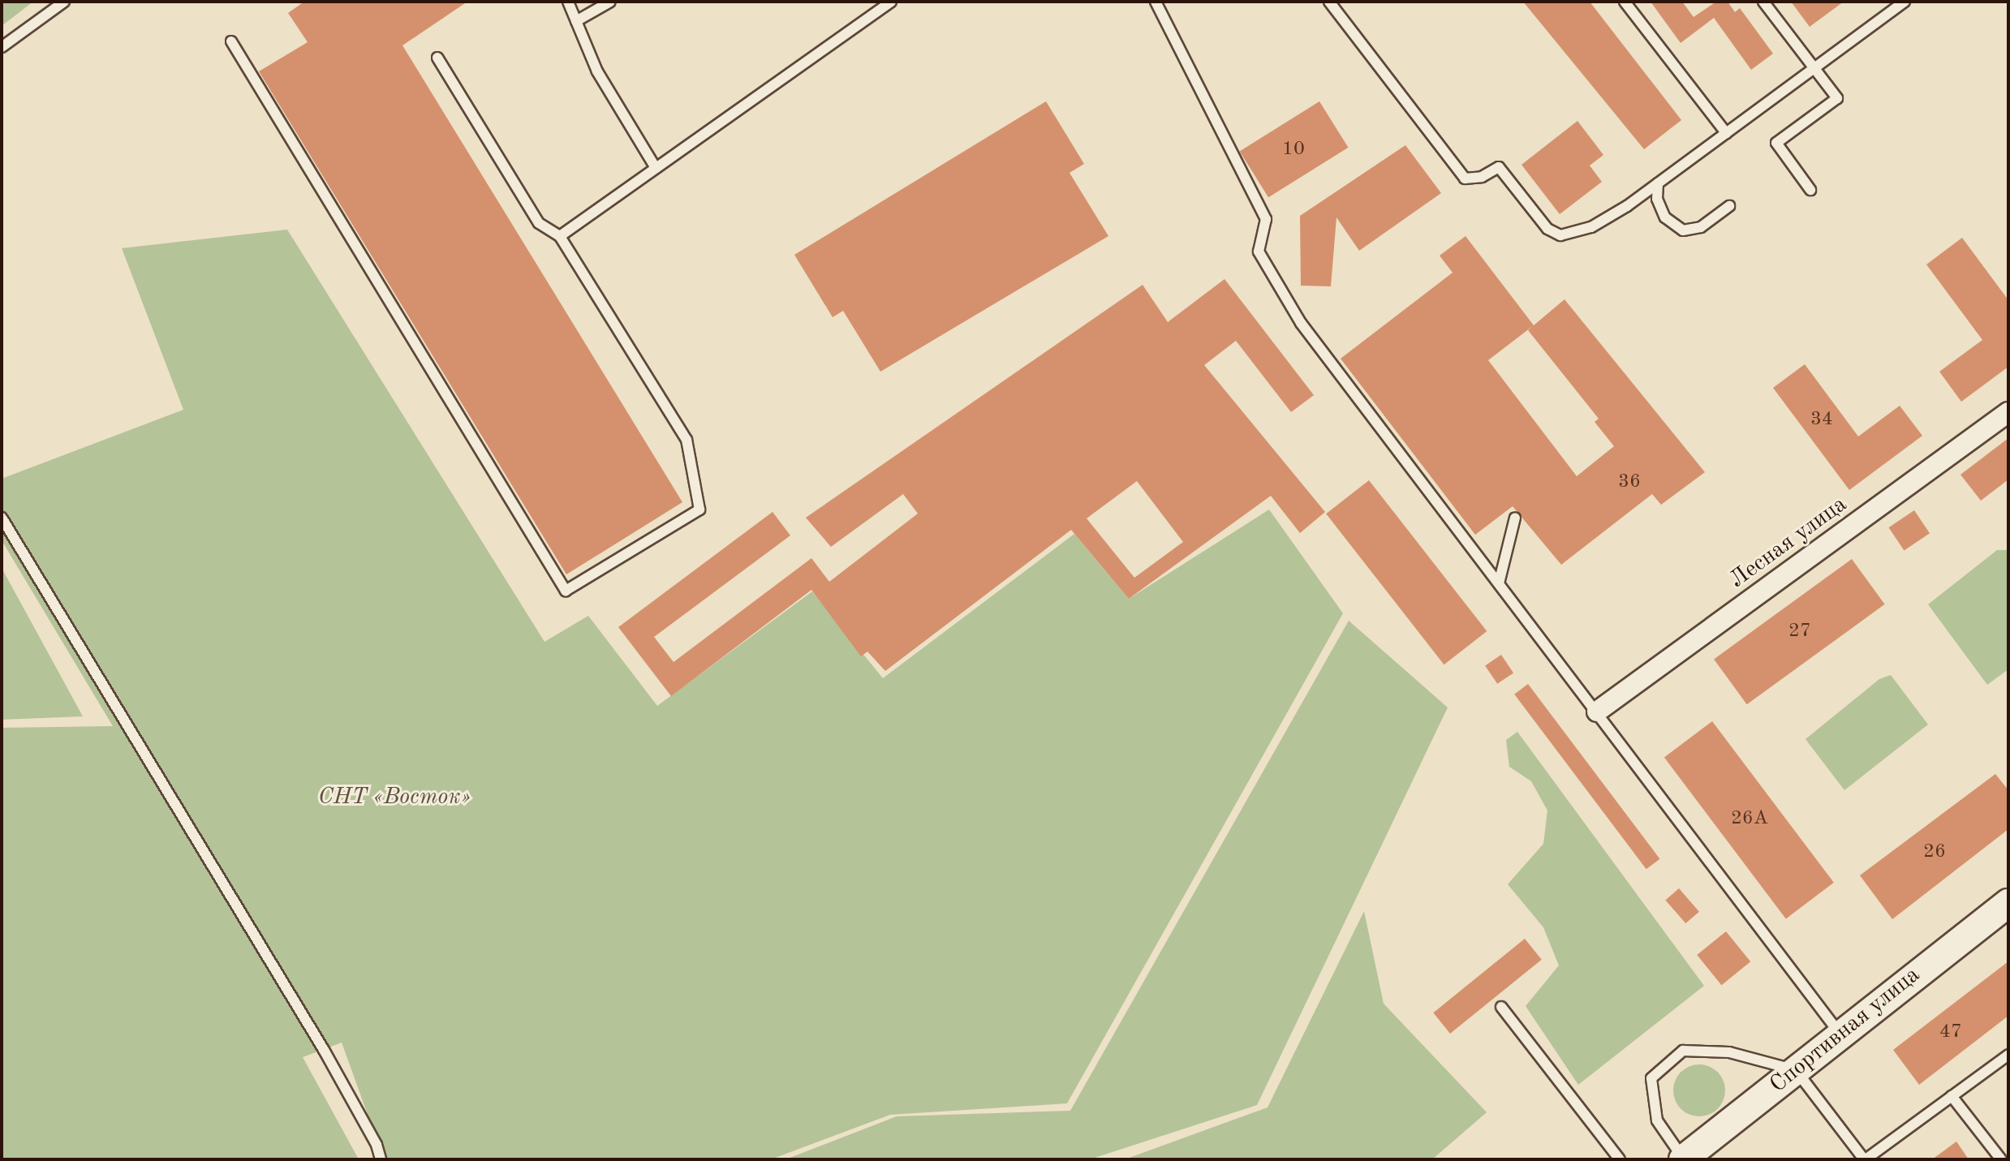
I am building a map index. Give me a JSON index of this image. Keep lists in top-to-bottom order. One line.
{"streets":{"street":["Лесная улица","Спортивная улица"]},"parks":["СНТ «Восток»"],"house_numbers":["10","34","36","27","26А","26","47"]}
